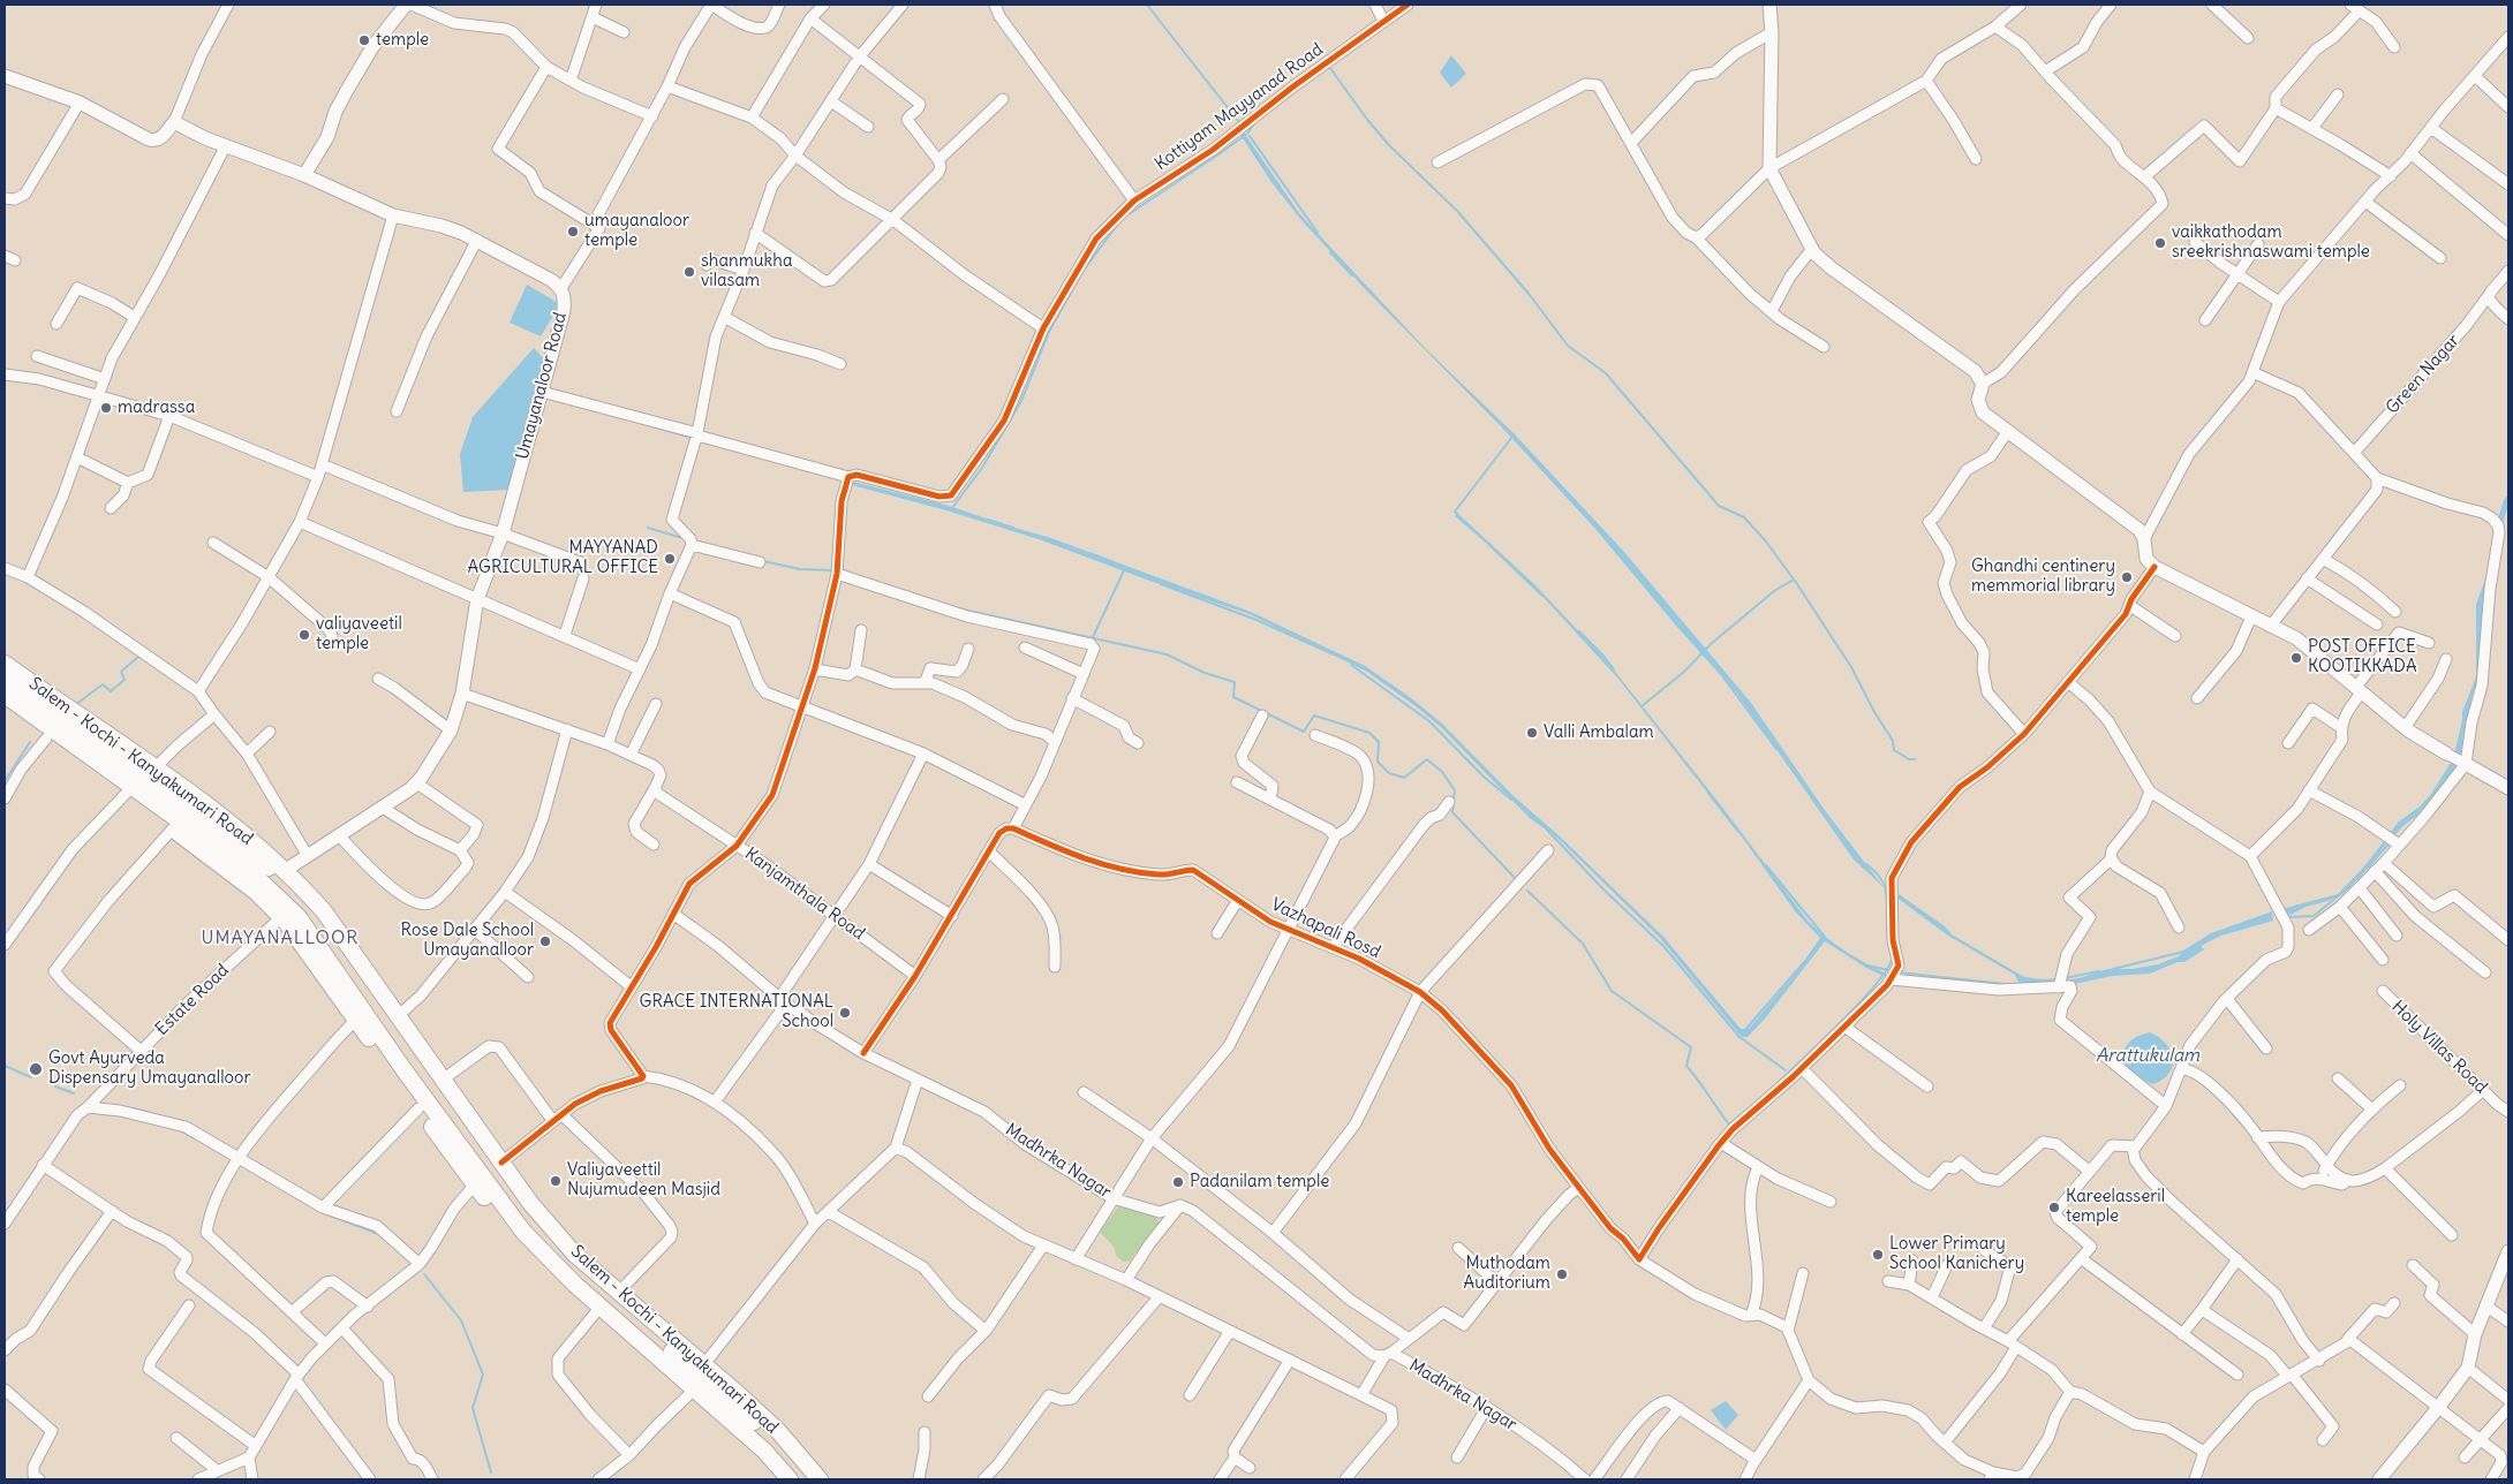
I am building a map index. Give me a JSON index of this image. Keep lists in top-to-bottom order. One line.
{"streets":{"highway":["Salem - Kochi - Kanyakumari Road"],"main road":["Umayanaloor Road"],"street":["Kottiyam Mayyanad Road","Green Nagar","Kanjamthala Road","Vazhapali Rosd","Estate Road","Holy Villas Road","Madhrka Nagar"]},"crossings":[["Umayanaloor Road","Salem - Kochi - Kanyakumari Road"],["Salem - Kochi - Kanyakumari Road","Estate Road"]],"districts":["UMAYANALLOOR"],"water":["Arattukulam"],"places":["temple","umayanaloor temple","vaikkathodam sreekrishnaswami temple","shanmukha vilasam","madrassa","MAYYANAD AGRICULTURAL OFFICE","Ghandhi centinery memmorial library","valiyaveetil temple","POST OFFICE KOOTIKKADA","Valli Ambalam","Rose Dale School Umayanalloor","GRACE INTERNATIONAL School","Govt Ayurveda Dispensary Umayanalloor","Valiyaveettil Nujumudeen Masjid","Padanilam temple","Kareelasseril temple","Lower Primary School Kanichery","Muthodam Auditorium"]}
